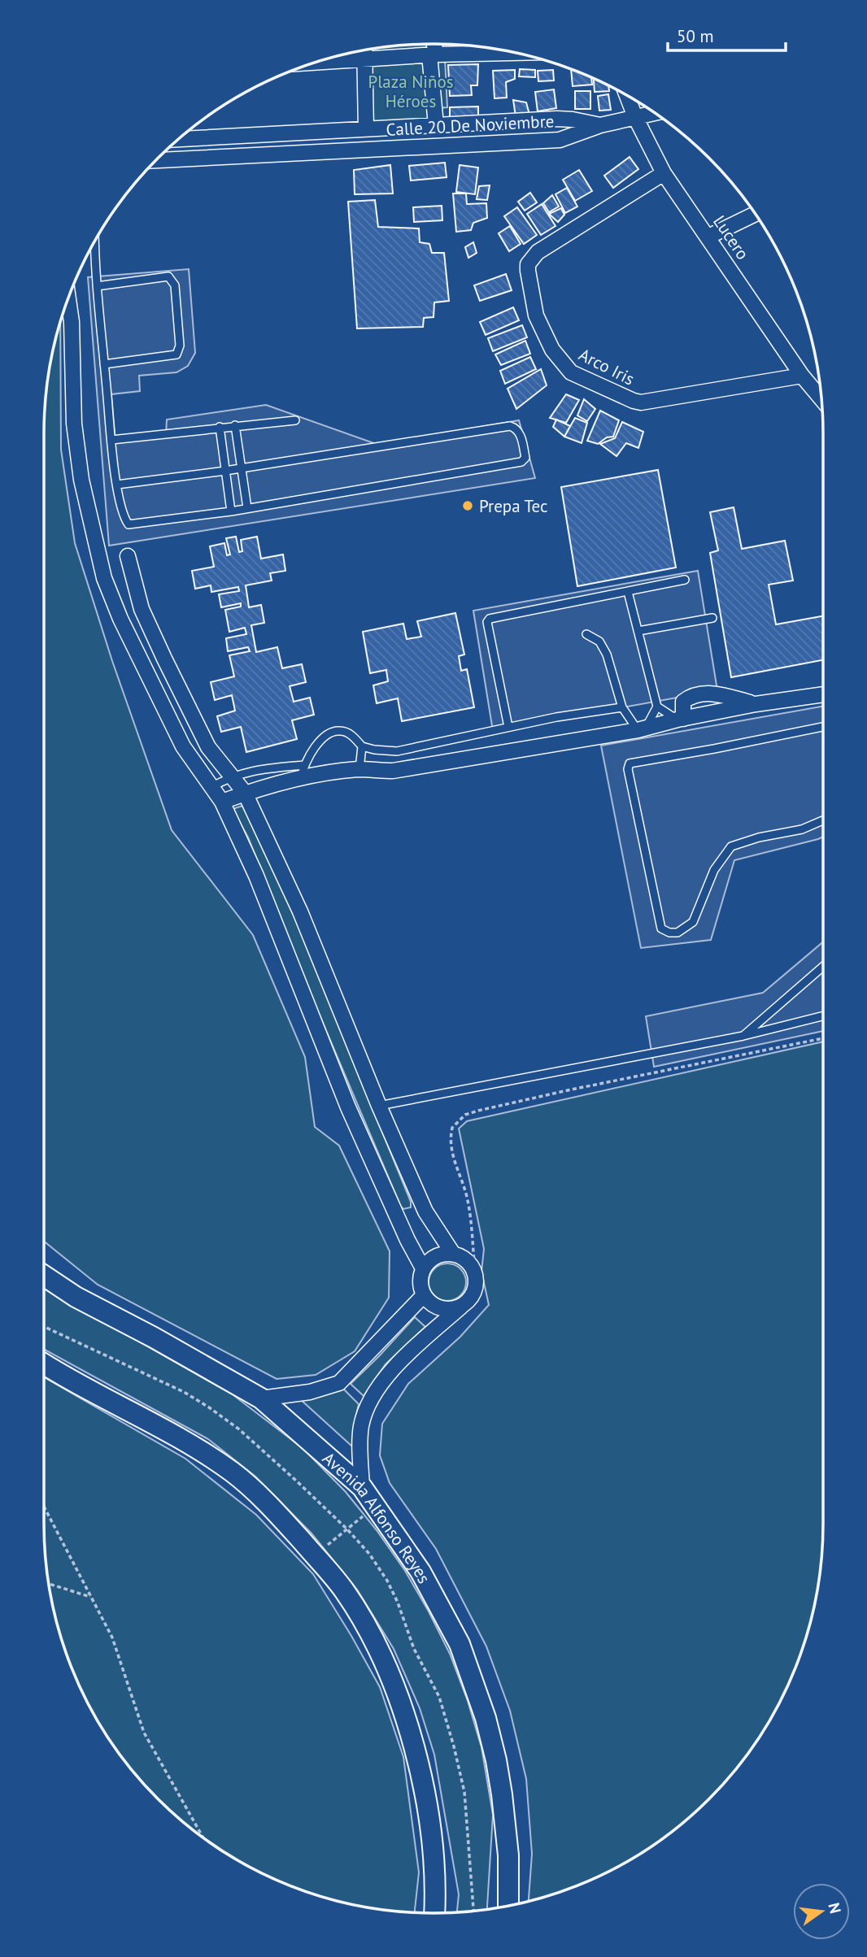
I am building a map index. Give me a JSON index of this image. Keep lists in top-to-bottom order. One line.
{"streets":{"main road":["Avenida Alfonso Reyes"],"street":["Calle 20 De Noviembre","Lucero","Arco Iris"]},"crossings":[["Lucero","Arco Iris"]],"parks":["Plaza Niños Héroes"],"places":["Prepa Tec"],"scale_bar":"50 m","north":"right"}
